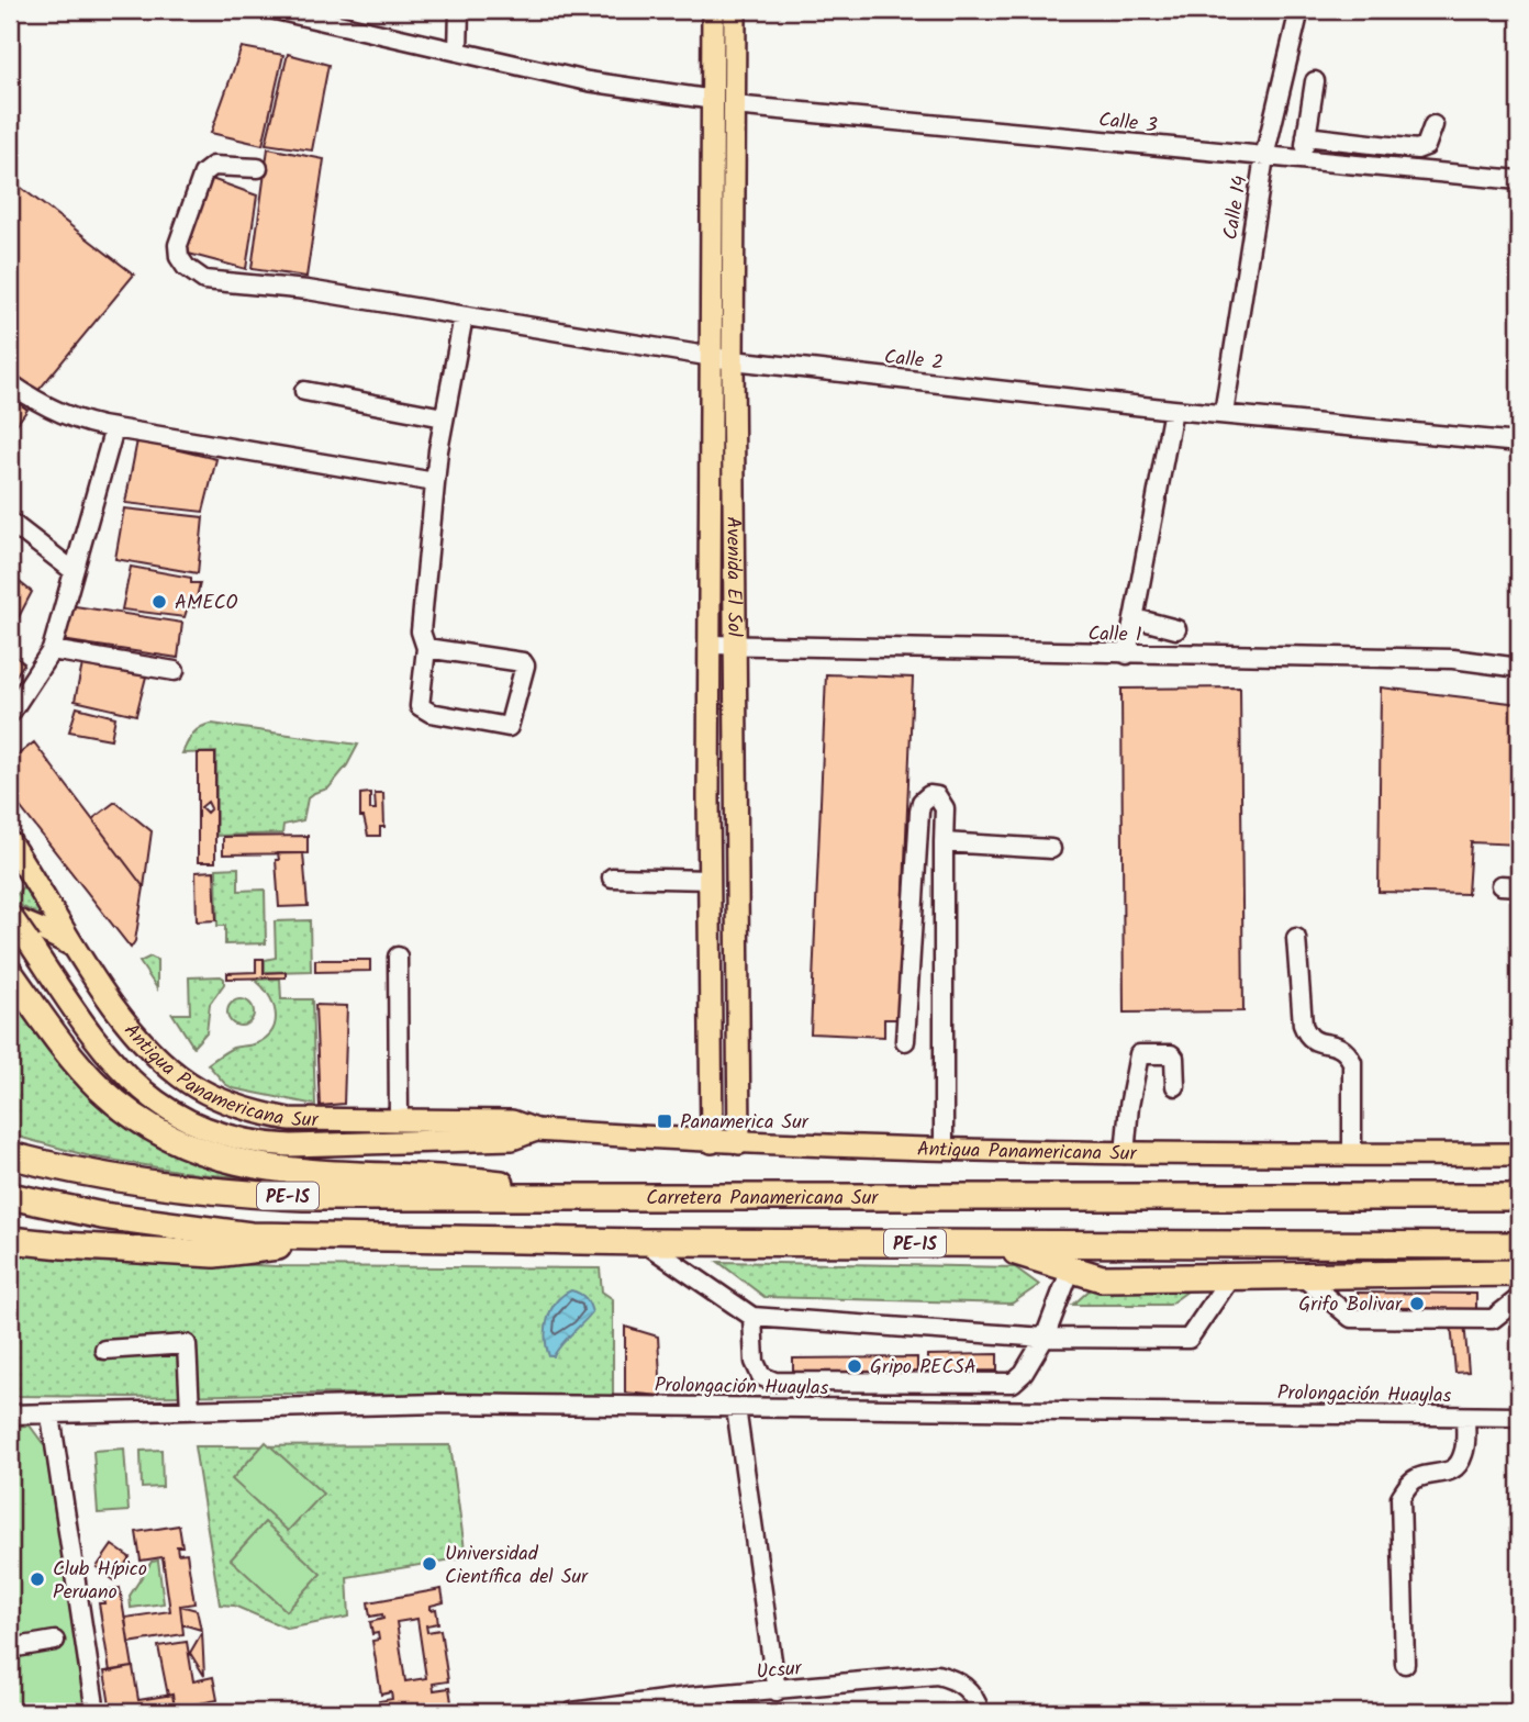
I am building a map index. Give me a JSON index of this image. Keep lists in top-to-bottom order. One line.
{"streets":{"highway":["PE-1S","Carretera Panamericana Sur"],"main road":["Avenida El Sol","Antigua Panamericana Sur"],"street":["Calle 3","Calle 14","Calle 2","Calle 1","Prolongación Huaylas","Ucsur"]},"crossings":[["Calle 3","Calle 14"],["Calle 3","Avenida El Sol"],["Calle 14","Calle 2"],["Calle 2","Avenida El Sol"],["Avenida El Sol","Calle 1"],["Avenida El Sol","Antigua Panamericana Sur"]],"places":{"other":["AMECO","Grifo Bolivar","Gripo PECSA","Universidad Científica del Sur","Club Hípico Peruano"],"transit":["Panamerica Sur"]}}
